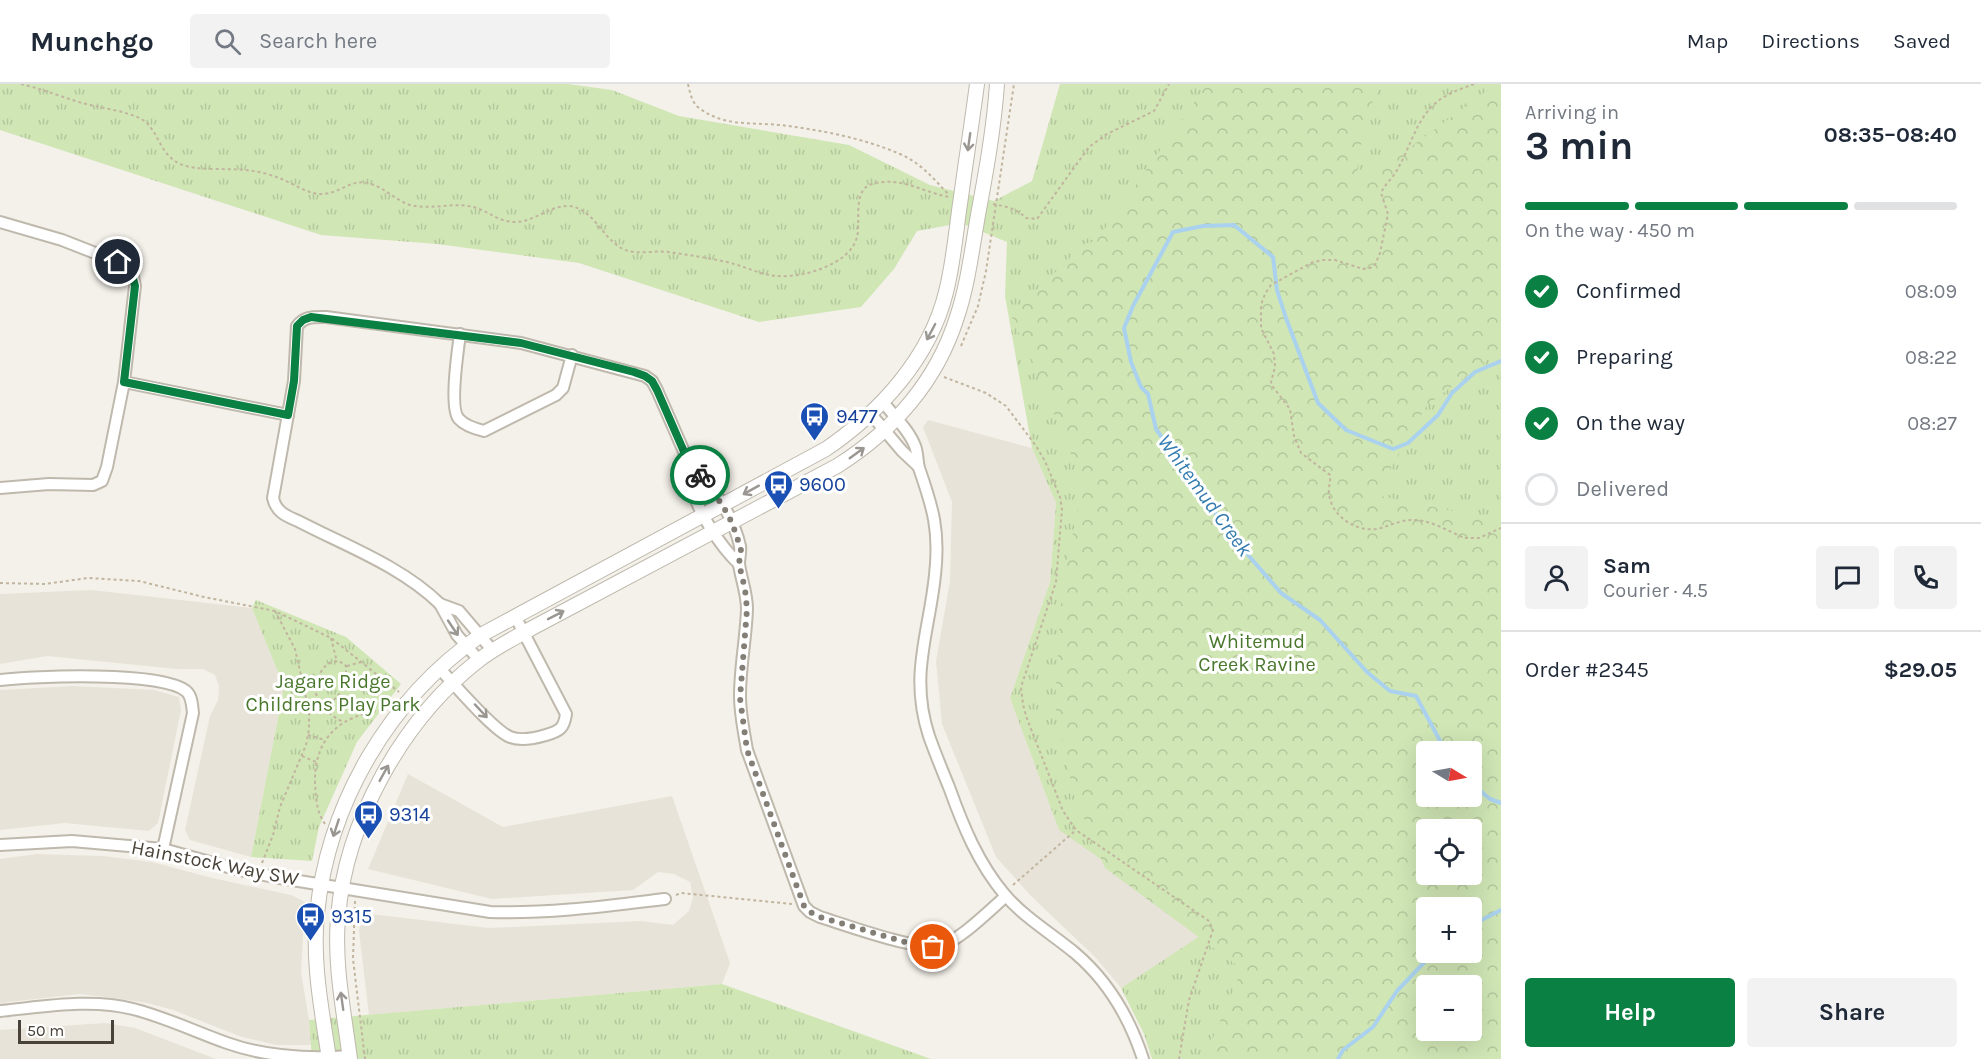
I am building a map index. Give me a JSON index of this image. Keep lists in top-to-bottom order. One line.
{"streets":{"street":["Hainstock Way SW"]},"water":["Whitemud Creek"],"parks":["Whitemud Creek Ravine","Jagare Ridge Childrens Play Park"],"places":{"bus stop":["9477","9600","9314","9315"]},"scale_bar":"50 m","north":"right","page":{"header":"Munchgo","search":"Search here","nav":["Map","Directions","Saved"],"heading":["3 min","Arriving in","08:35–08:40"],"panel":["Sam","Courier · 4.5","Order #2345","$29.05"],"bar":"On the way · 450 m","list":[["Confirmed","08:09"],["Preparing","08:22"],["On the way","08:27"],"Delivered"],"map_buttons":["+","−"],"buttons":["Help","Share"],"scale":"50 m"}}
